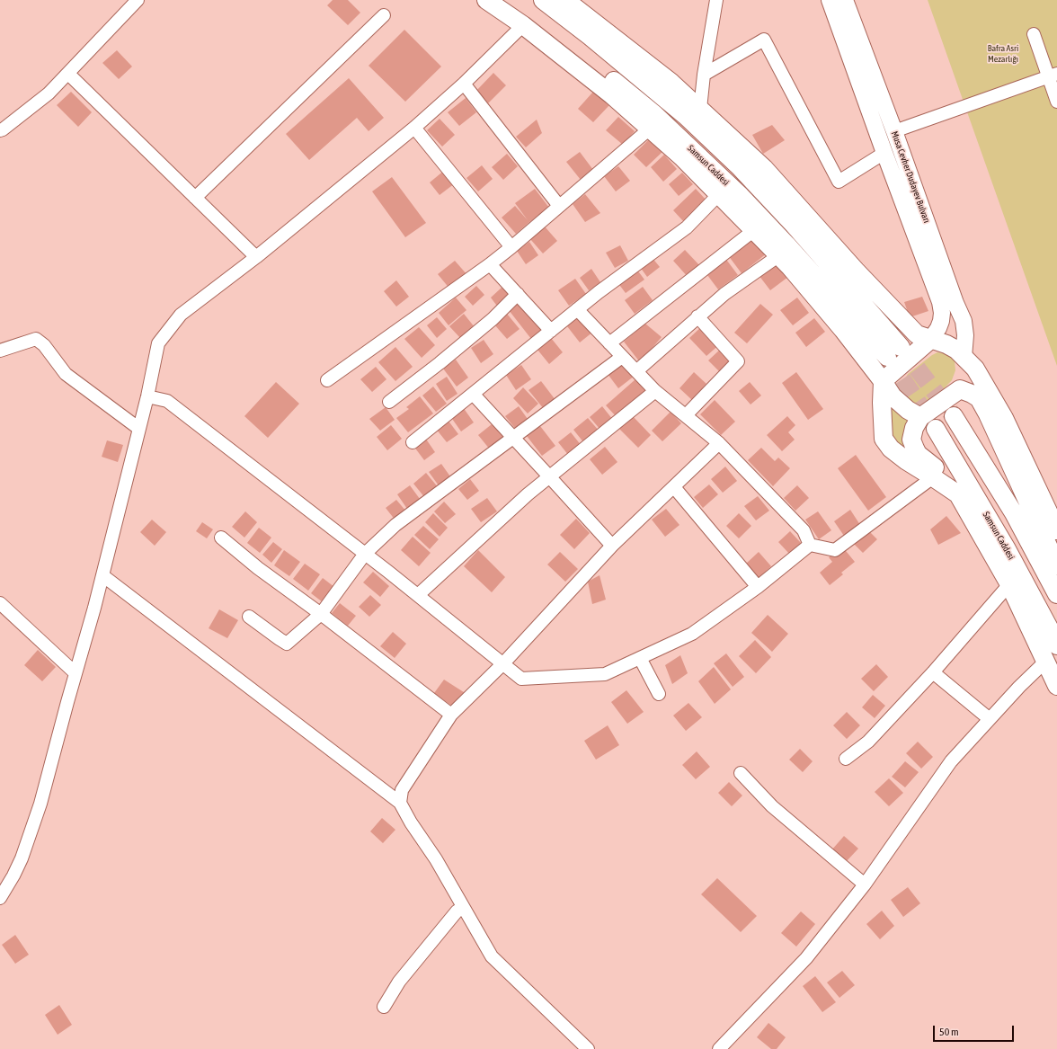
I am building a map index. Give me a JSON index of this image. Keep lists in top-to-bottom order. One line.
{"streets":{"highway":["Samsun Caddesi"],"main road":["Musa Cevher Dudayev Bulvarı"]},"parks":["Bafra Asri Mezarlığı"],"scale_bar":"50 m"}
